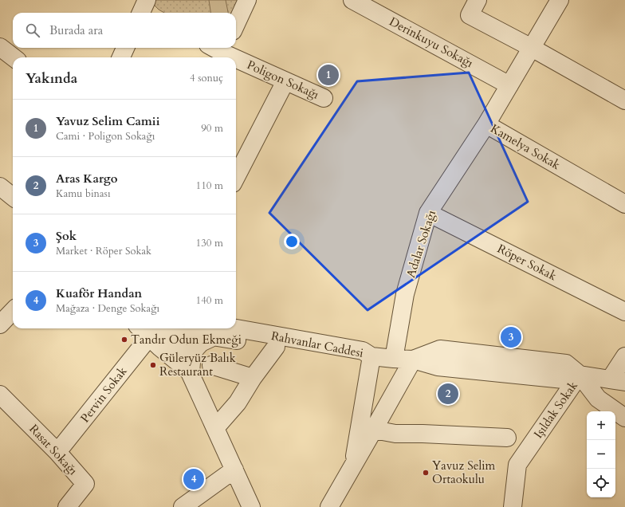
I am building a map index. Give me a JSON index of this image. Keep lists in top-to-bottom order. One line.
{"streets":{"street":["Derinkuyu Sokağı","Poligon Sokağı","Kamelya Sokak","Adalar Sokağı","Röper Sokak","Rahvanlar Caddesi","Pervin Sokak","Işıldak Sokak","Rasat Sokağı"]},"crossings":[["Derinkuyu Sokağı","Kamelya Sokak"],["Kamelya Sokak","Adalar Sokağı"],["Adalar Sokağı","Röper Sokak"],["Rahvanlar Caddesi","Pervin Sokak"],["Pervin Sokak","Rasat Sokağı"]],"places":["Tandır Odun Ekmeği","Güleryüz Balık Restaurant","Yavuz Selim Ortaokulu"],"page":{"search":"Burada ara","heading":["Yakında","4 sonuç"],"pins":["1","3","2","4"],"list":[{"mark":"1","name":"Yavuz Selim Camii","note":"Cami · Poligon Sokağı","value":"90 m"},{"mark":"2","name":"Aras Kargo","note":"Kamu binası","value":"110 m"},{"mark":"3","name":"Şok","note":"Market · Röper Sokak","value":"130 m"},{"mark":"4","name":"Kuaför Handan","note":"Mağaza · Denge Sokağı","value":"140 m"}],"map_buttons":["+","−"]}}
